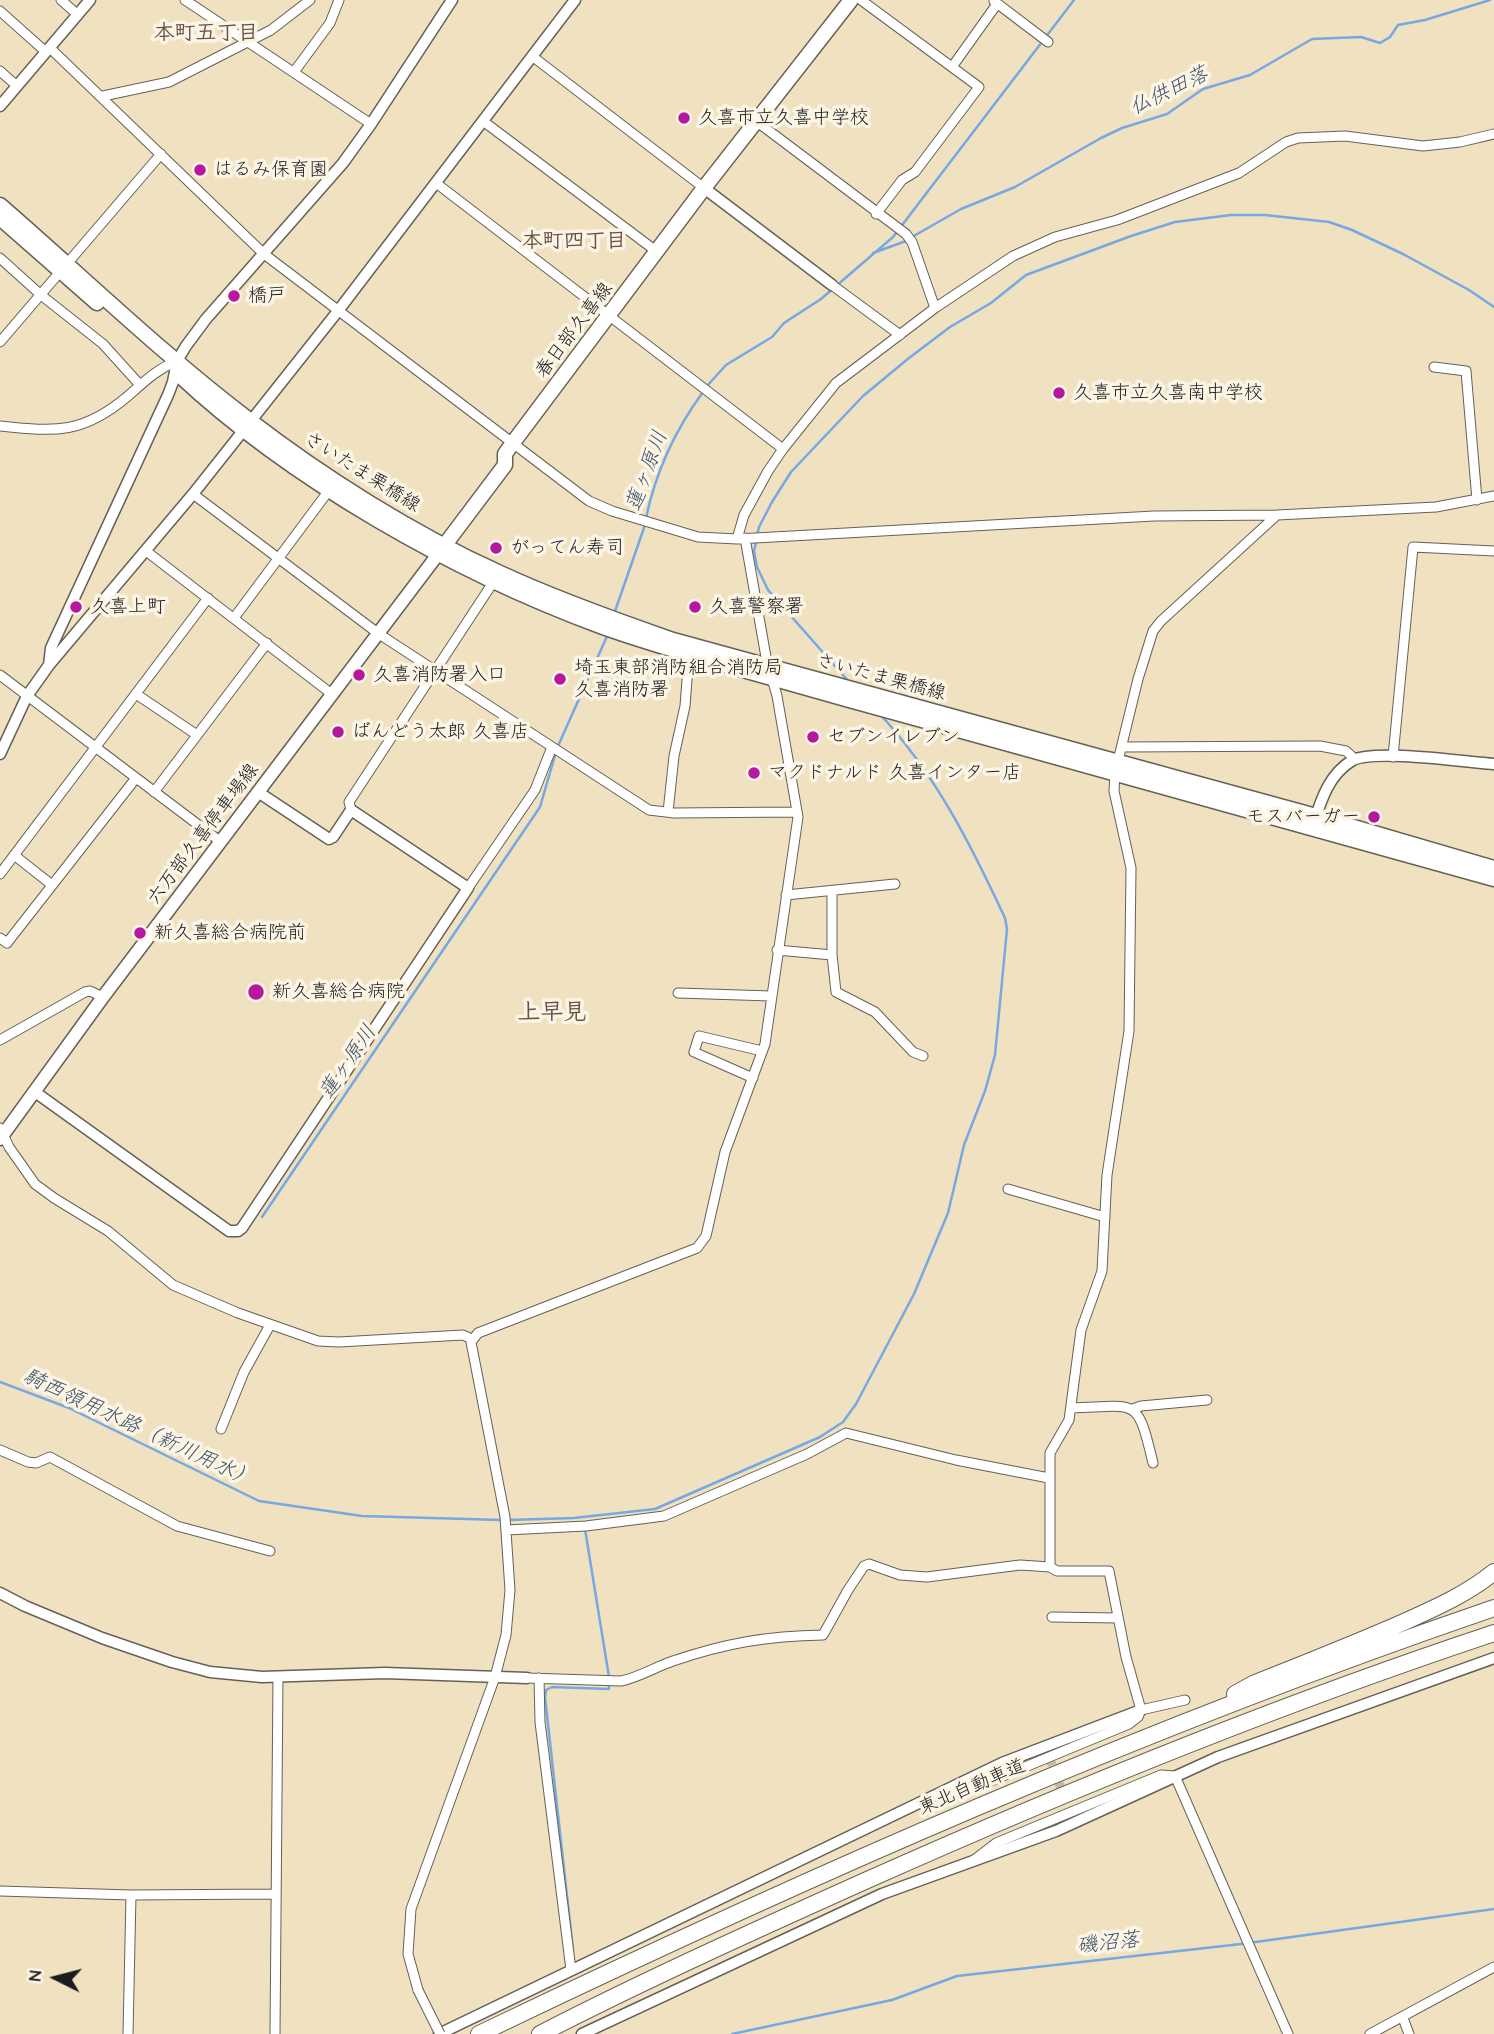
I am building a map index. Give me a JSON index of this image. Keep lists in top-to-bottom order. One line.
{"streets":{"highway":["東北自動車道"],"main road":["春日部久喜線","さいたま栗橋線","六万部久喜停車場線"]},"crossings":[["春日部久喜線","さいたま栗橋線"],["春日部久喜線","六万部久喜停車場線"],["さいたま栗橋線","六万部久喜停車場線"]],"districts":["本町五丁目","本町四丁目","上早見"],"water":["仏供田落","蓮ヶ原川","騎西領用水路（新川用水）","磯沼落"],"places":["久喜市立久喜中学校","はるみ保育園","橋戸","久喜市立久喜南中学校","がってん寿司","久喜上町","久喜警察署","久喜消防署入口","埼玉東部消防組合消防局 久喜消防署","ばんどう太郎 久喜店","セブンイレブン","マクドナルド 久喜インター店","モスバーガー","新久喜総合病院前","新久喜総合病院"],"north":"left"}
